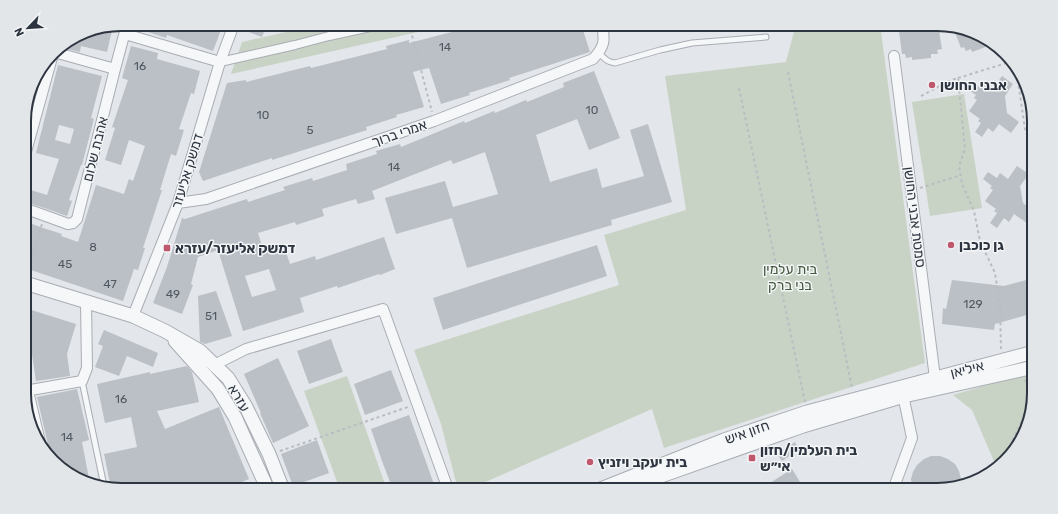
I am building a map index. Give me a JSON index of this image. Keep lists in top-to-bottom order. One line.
{"streets":{"street":["אמרי ברוך","אהבת שלום","דמשק אליעזר","סמטת אבני החושן","איליאן","עזרא","חזון איש"]},"crossings":[["אמרי ברוך","דמשק אליעזר"],["דמשק אליעזר","עזרא"],["סמטת אבני החושן","איליאן"],["איליאן","חזון איש"]],"parks":["בית עלמין בני ברק"],"places":{"other":["אבני החושן","גן כוכבן","בית יעקב ויזניץ"],"transit":["דמשק אליעזר/עזרא","בית העלמין/חזון אי״ש"]},"house_numbers":["14","16","10","10","5","14","8","45","47","49","129","51","16","14"],"north":"bottom left"}
